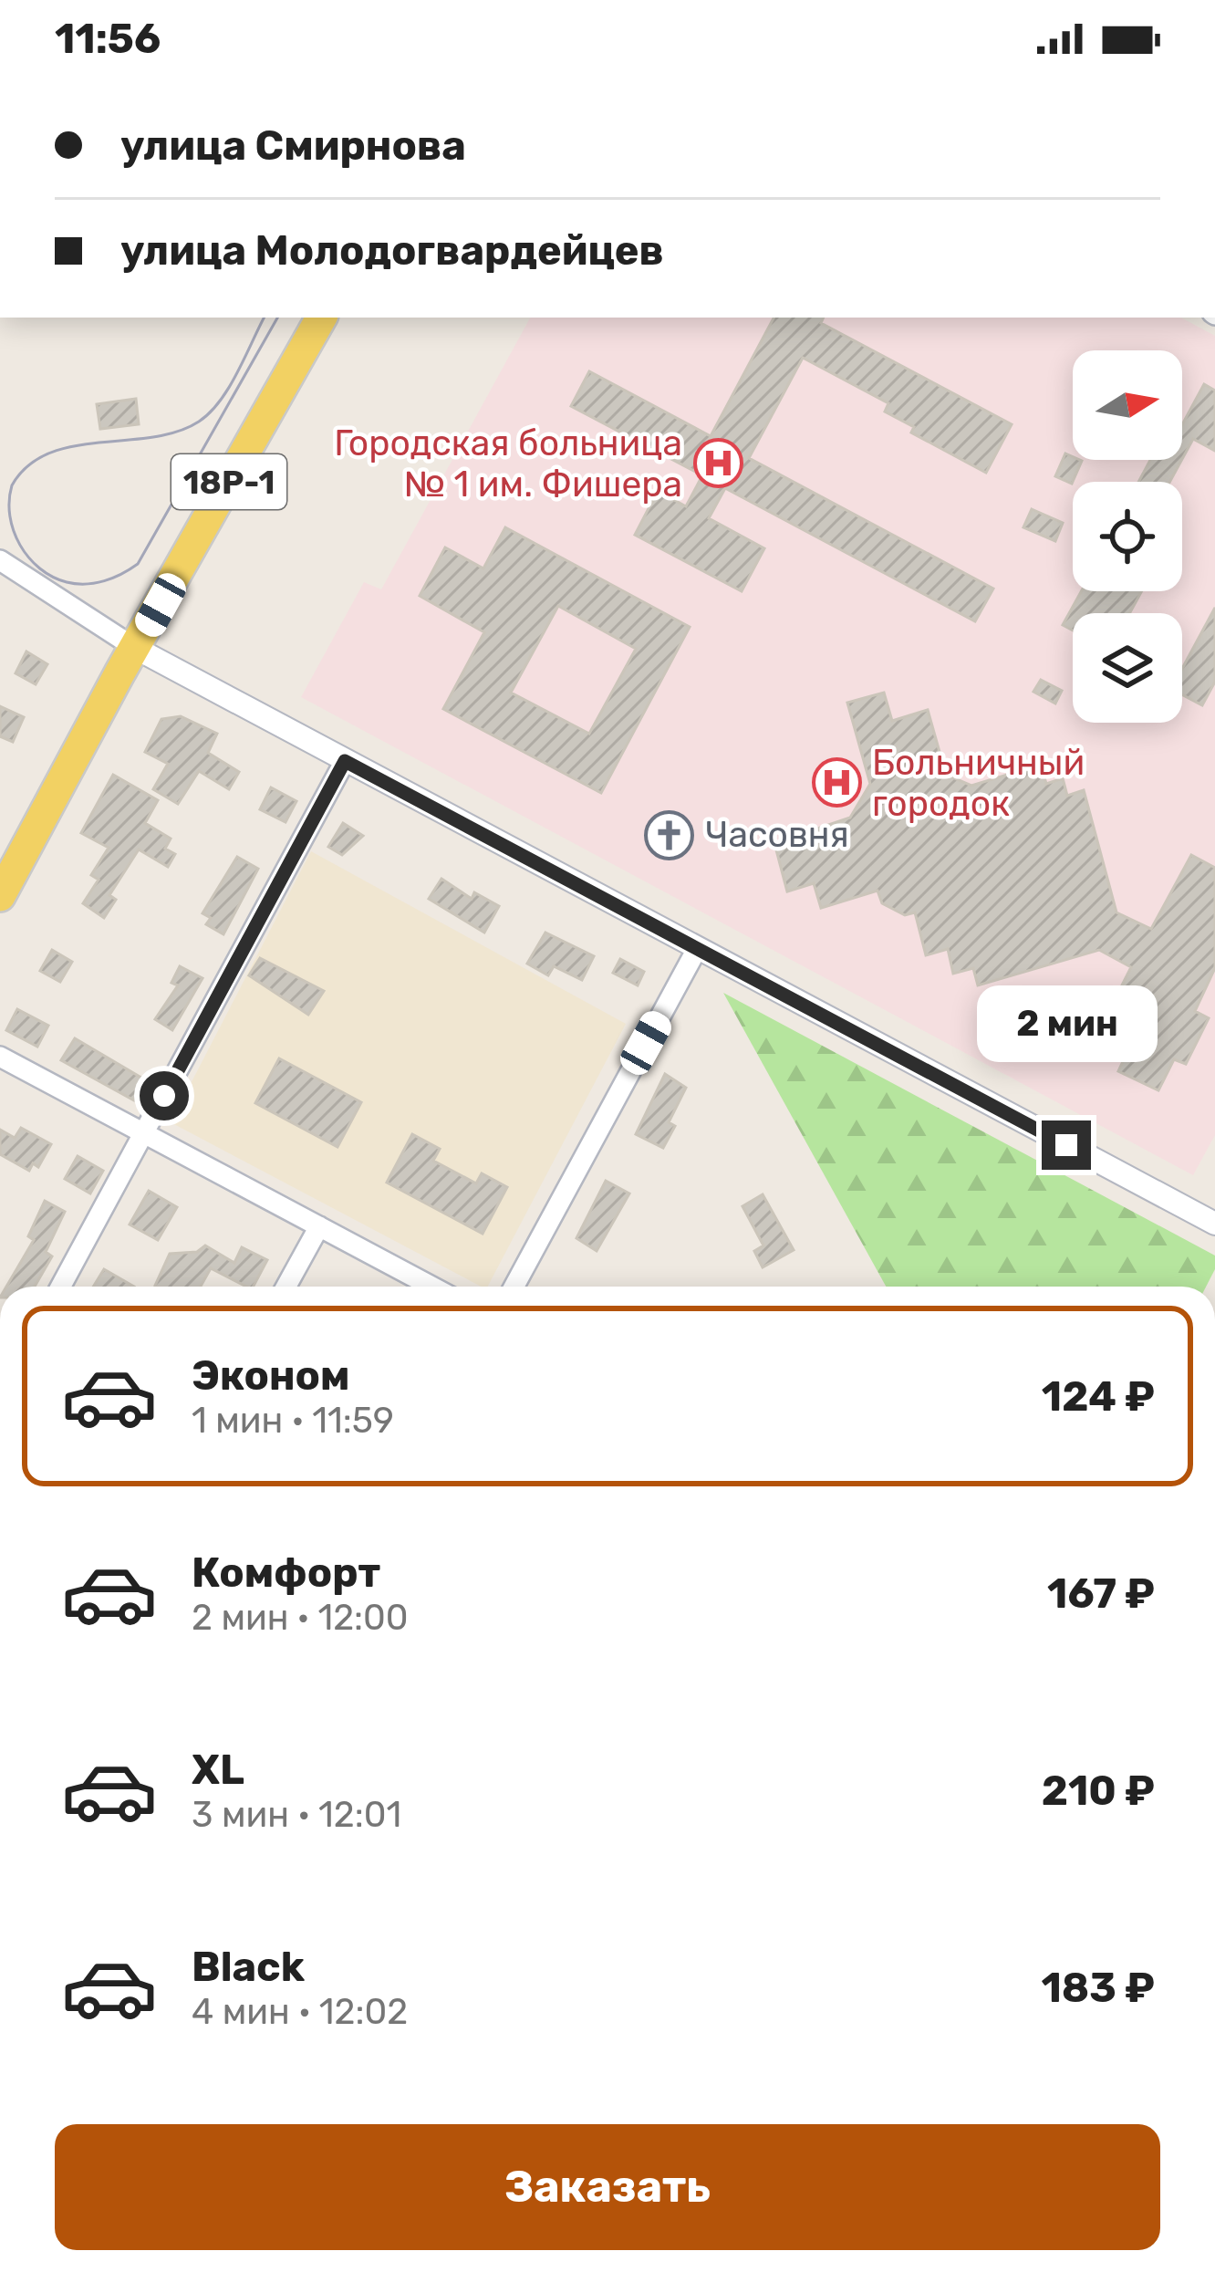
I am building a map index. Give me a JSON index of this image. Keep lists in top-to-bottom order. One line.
{"streets":{"main road":["18Р-1"]},"places":{"hospital":["Городская больница № 1 им. Фишера","Больничный городок"],"church":["Часовня"]},"north":"right","page":{"status":"11:56","banner":["улица Смирнова","улица Молодогвардейцев"],"bubble":"2 мин","list":[{"name":"Эконом","note":"1 мин · 11:59","value":"124 ₽"},{"name":"Комфорт","note":"2 мин · 12:00","value":"167 ₽"},{"name":"XL","note":"3 мин · 12:01","value":"210 ₽"},{"name":"Black","note":"4 мин · 12:02","value":"183 ₽"}],"buttons":"Заказать"}}
